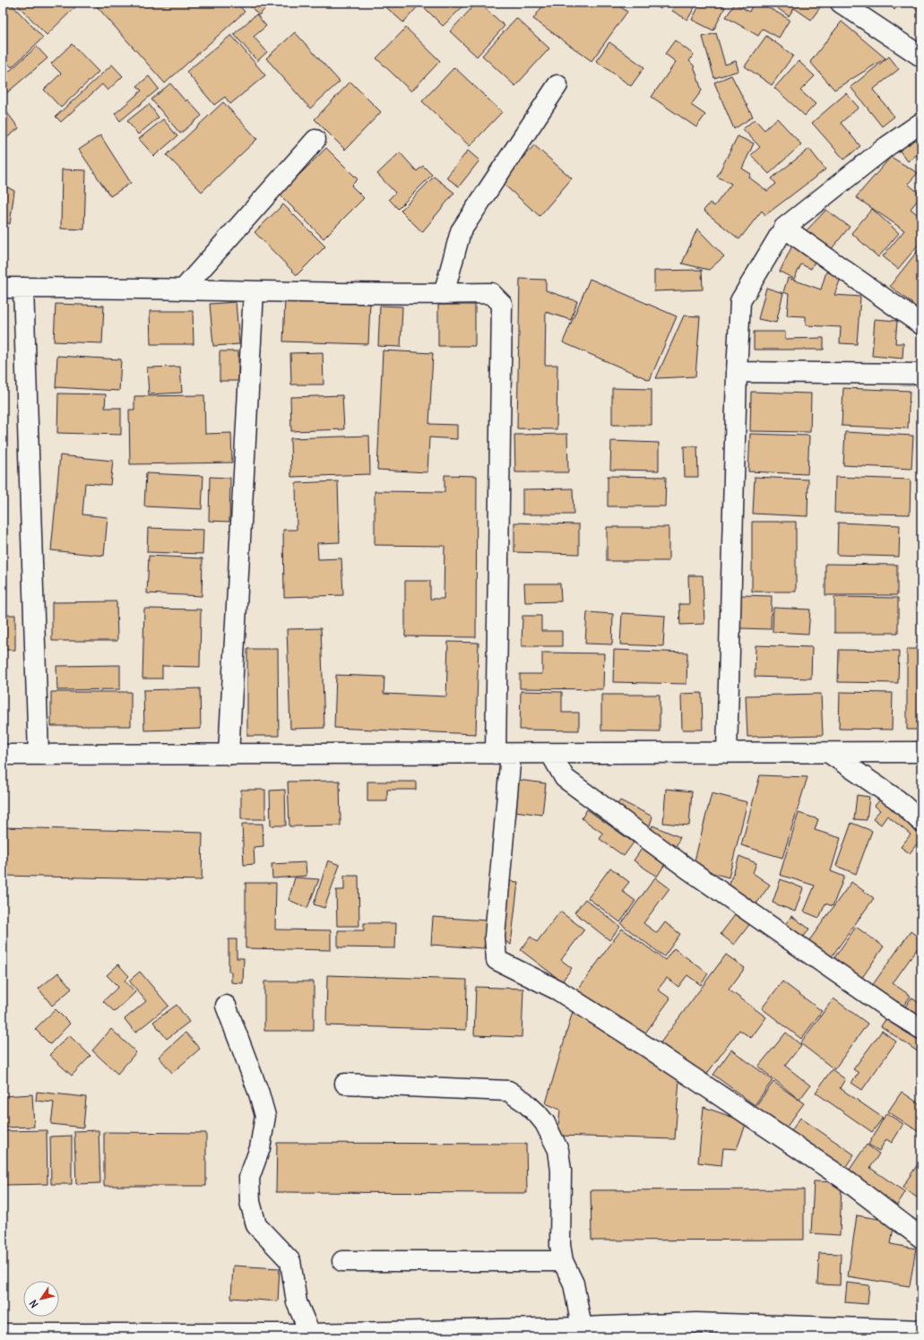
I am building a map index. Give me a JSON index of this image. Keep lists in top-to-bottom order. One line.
{"north":"bottom left"}
